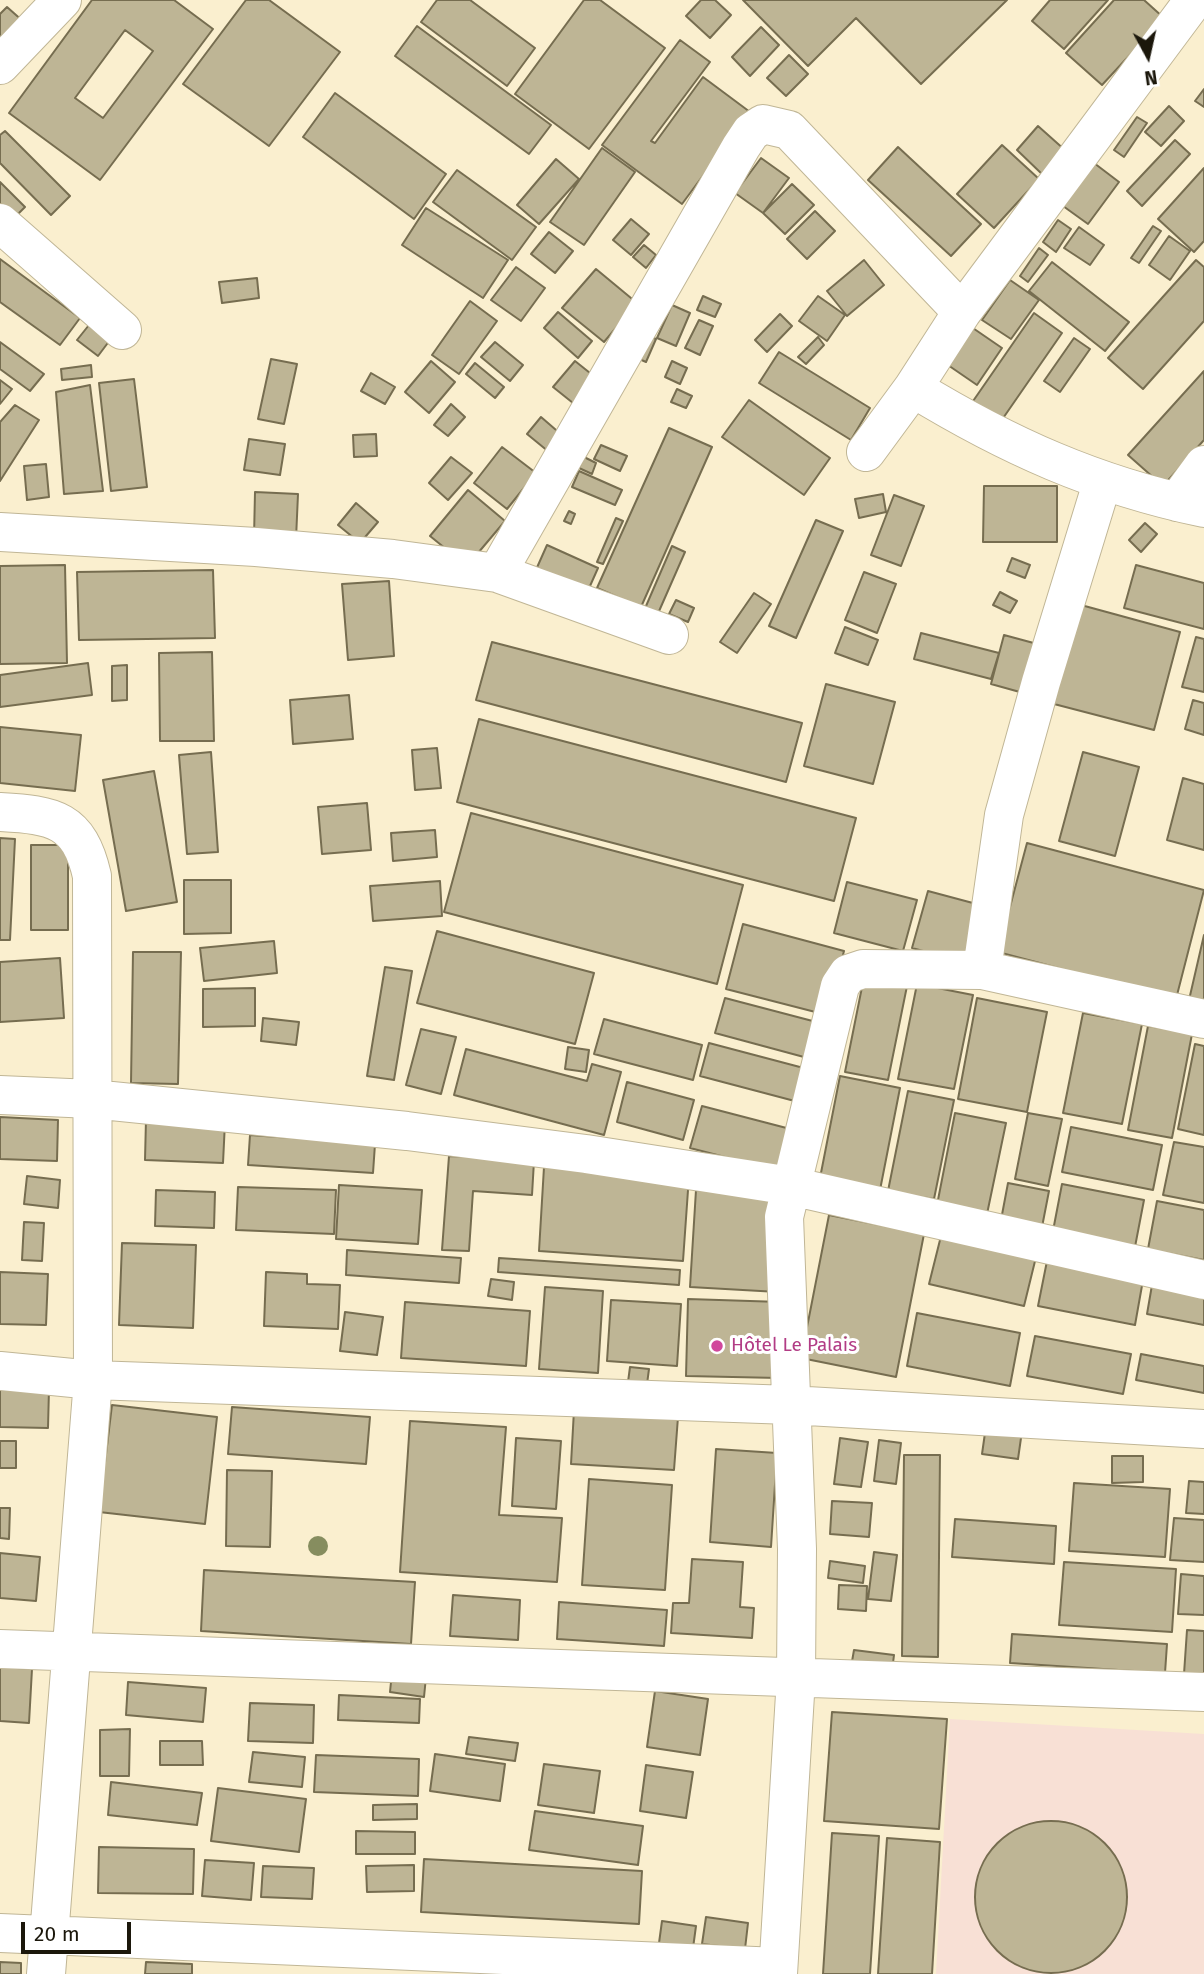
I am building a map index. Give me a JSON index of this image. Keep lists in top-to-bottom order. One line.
{"places":["Hôtel Le Palais"],"scale_bar":"20 m","north":"bottom"}
